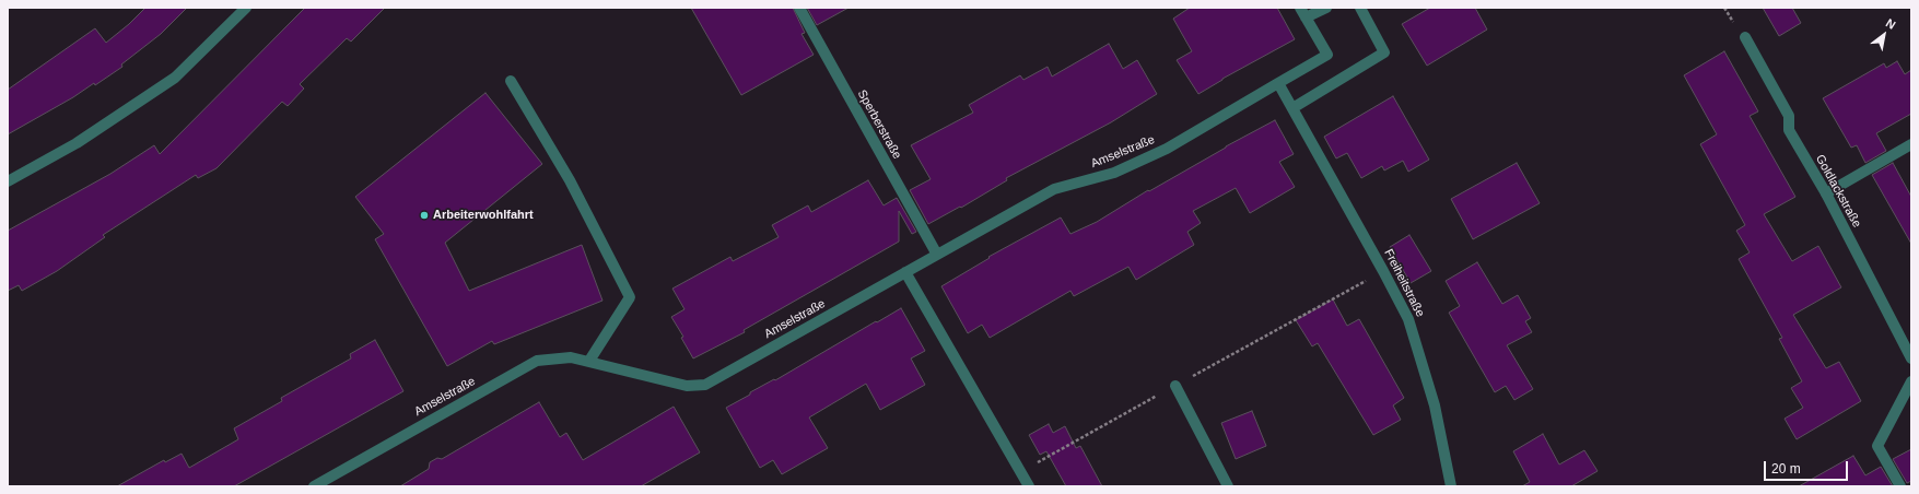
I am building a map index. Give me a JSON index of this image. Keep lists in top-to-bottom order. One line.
{"streets":{"street":["Sperberstraße","Amselstraße","Goldlackstraße","Freiheitstraße"]},"crossings":[["Sperberstraße","Amselstraße"],["Amselstraße","Freiheitstraße"]],"places":["Arbeiterwohlfahrt"],"scale_bar":"20 m","north":"top right"}
